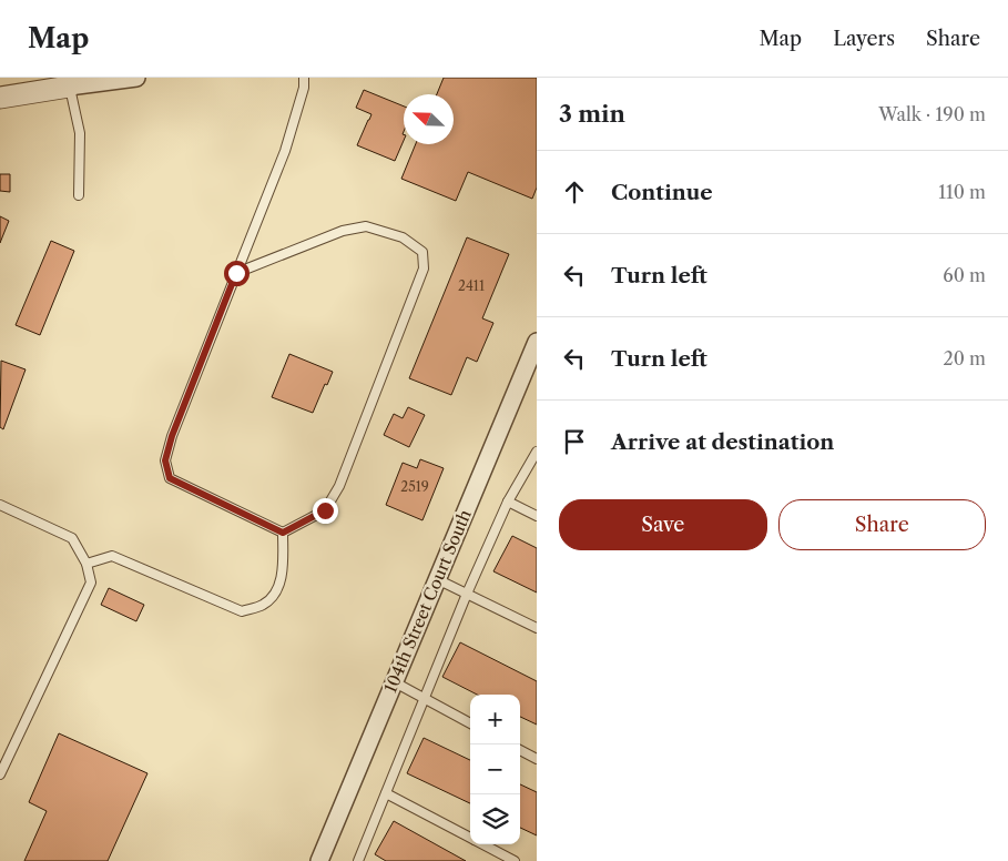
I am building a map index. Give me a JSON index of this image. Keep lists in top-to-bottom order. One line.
{"streets":{"street":["104th Street Court South"]},"house_numbers":["2411","2519"],"north":"top left","page":{"header":"Map","nav":["Map","Layers","Share"],"heading":["3 min","Walk · 190 m"],"list":[["Continue","110 m"],["Turn left","60 m"],["Turn left","20 m"],"Arrive at destination"],"buttons":["Save","Share"],"map_buttons":["+","−"]}}
